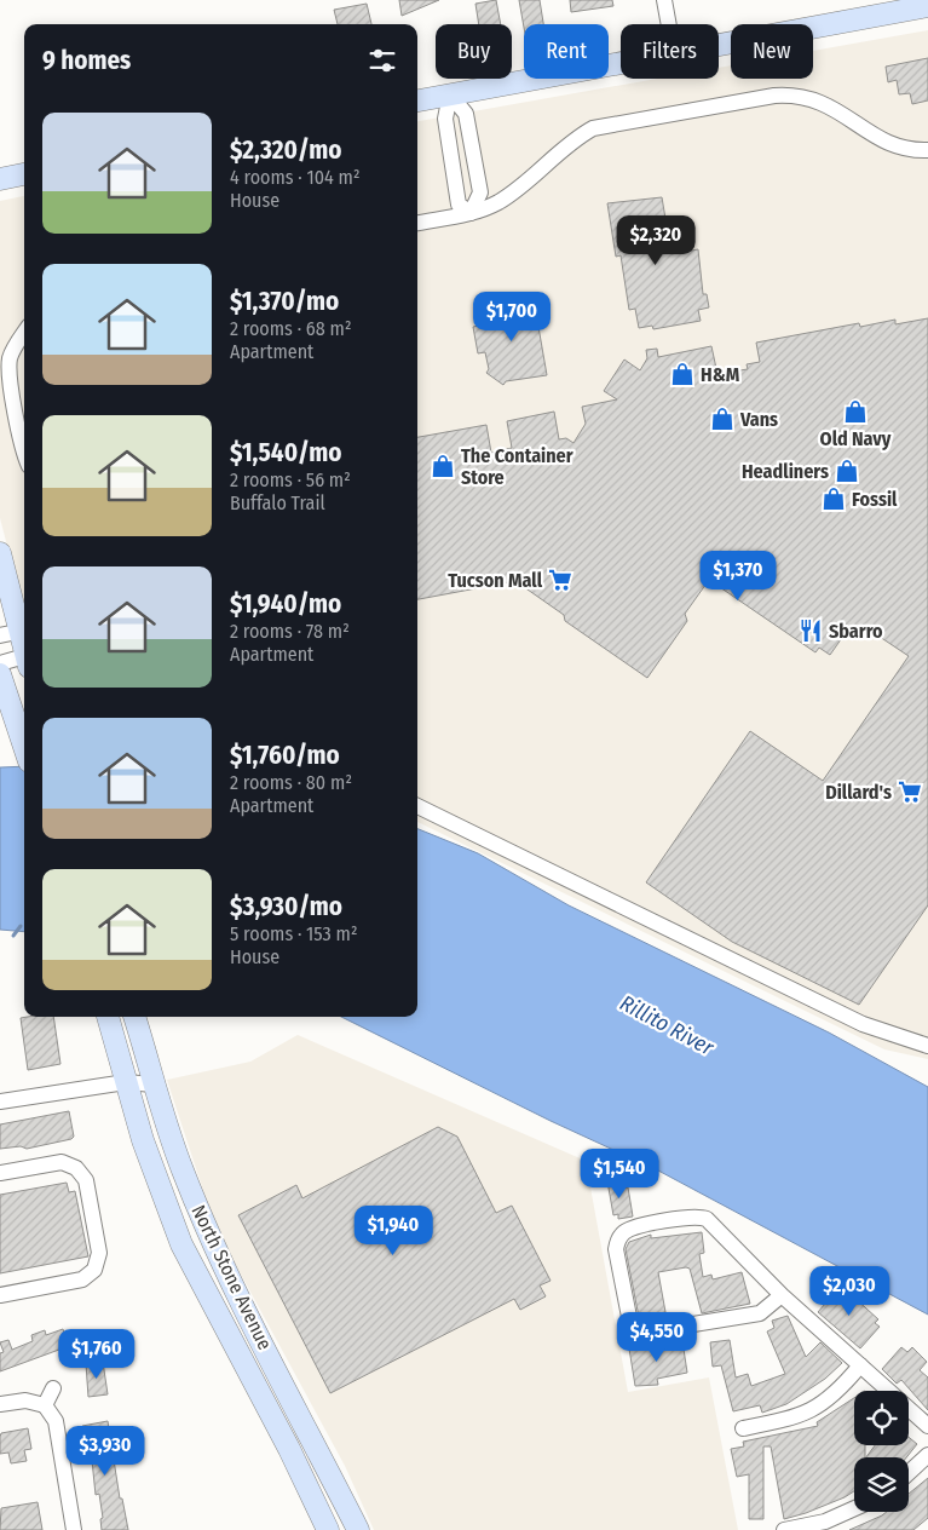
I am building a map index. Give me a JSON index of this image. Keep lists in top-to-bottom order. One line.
{"streets":{"main road":["North Stone Avenue"]},"water":["Rillito River"],"places":{"shop":["H&M","Old Navy","Vans","The Container Store","Headliners","Fossil"],"supermarket":["Tucson Mall","Dillard's"],"restaurant":["Sbarro"]},"page":{"chip":["Buy","Rent","Filters","New"],"heading":"9 homes","list":[{"name":"$2,320/mo","note":"4 rooms · 104 m² · House"},{"name":"$1,370/mo","note":"2 rooms · 68 m² · Apartment"},{"name":"$1,540/mo","note":"2 rooms · 56 m² · Buffalo Trail"},{"name":"$1,940/mo","note":"2 rooms · 78 m² · Apartment"},{"name":"$1,760/mo","note":"2 rooms · 80 m² · Apartment"},{"name":"$3,930/mo","note":"5 rooms · 153 m² · House"}],"price":["$2,320","$1,700","$1,370","$1,540","$1,940","$2,030","$4,550","$1,760","$3,930"]}}
